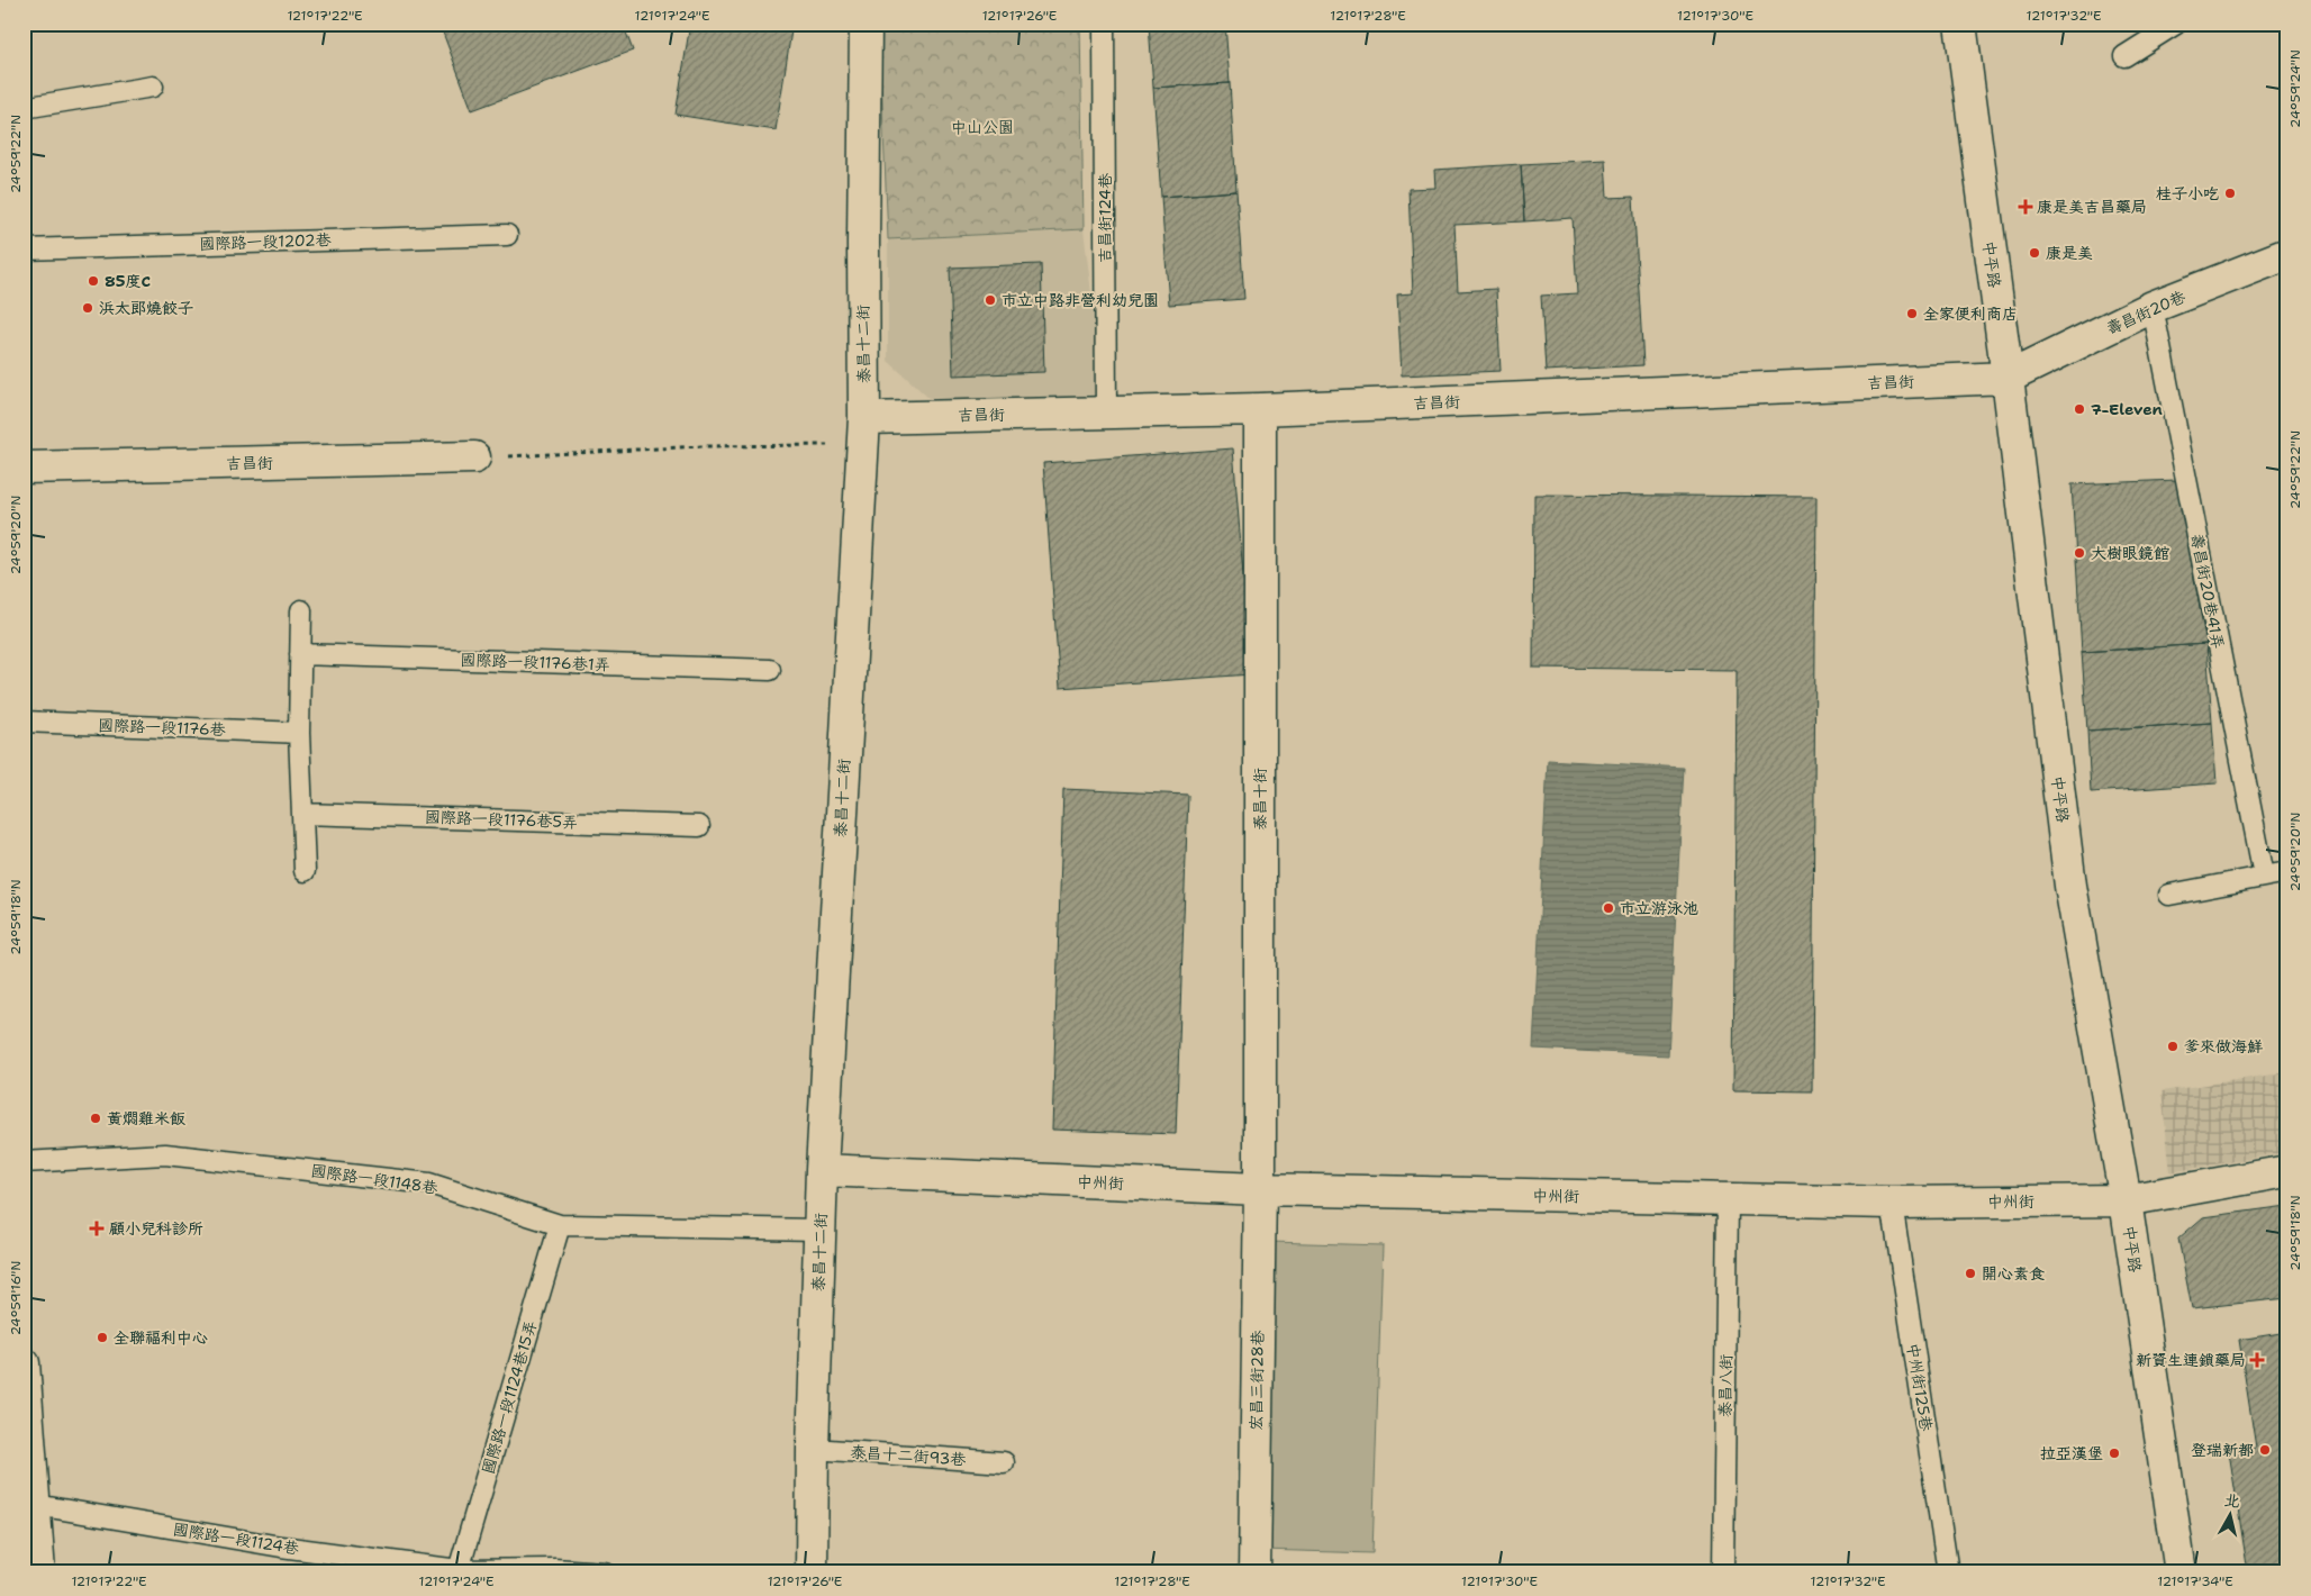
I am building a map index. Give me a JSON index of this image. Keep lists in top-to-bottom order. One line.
{"streets":{"street":["中平路","壽昌街20巷","泰昌十二街","吉昌街","泰昌十街","中州街","宏昌三街28巷"],"lane":["吉昌街124巷","國際路一段1202巷","壽昌街20巷41弄","國際路一段1176巷1弄","國際路一段1176巷","國際路一段1176巷5弄","國際路一段1148巷","泰昌八街","中州街125巷","國際路一段1124巷15弄","泰昌十二街93巷","國際路一段1124巷"]},"crossings":[["吉昌街124巷","吉昌街"],["中平路","壽昌街20巷"],["中平路","吉昌街"],["中平路","中州街"],["壽昌街20巷","吉昌街"],["壽昌街20巷","壽昌街20巷41弄"],["泰昌十二街","吉昌街"],["泰昌十二街","國際路一段1148巷"],["泰昌十二街","中州街"],["泰昌十二街","泰昌十二街93巷"],["吉昌街","泰昌十街"],["泰昌十街","中州街"],["泰昌十街","宏昌三街28巷"],["國際路一段1148巷","國際路一段1124巷15弄"],["中州街","宏昌三街28巷"],["中州街","泰昌八街"],["中州街","中州街125巷"],["國際路一段1124巷15弄","國際路一段1124巷"]],"parks":["中山公園"],"places":{"other":["桂子小吃","康是美","85度C","市立中路非營利幼兒園","浜太郎燒餃子","全家便利商店","7-Eleven","大樹眼鏡館","市立游泳池","爹來做海鮮","黃燜雞米飯","開心素食","全聯福利中心","登瑞新都","拉亞漢堡"],"health":["康是美吉昌藥局","顧小兒科診所","新資生連鎖藥局"]},"north":"top","coordinates":["121°17'22\"E","121°17'24\"E","121°17'26\"E","121°17'28\"E","121°17'30\"E","121°17'32\"E","24°59'24\"N","24°59'22\"N","24°59'20\"N","24°59'18\"N","24°59'16\"N","121°17'34\"E"]}
